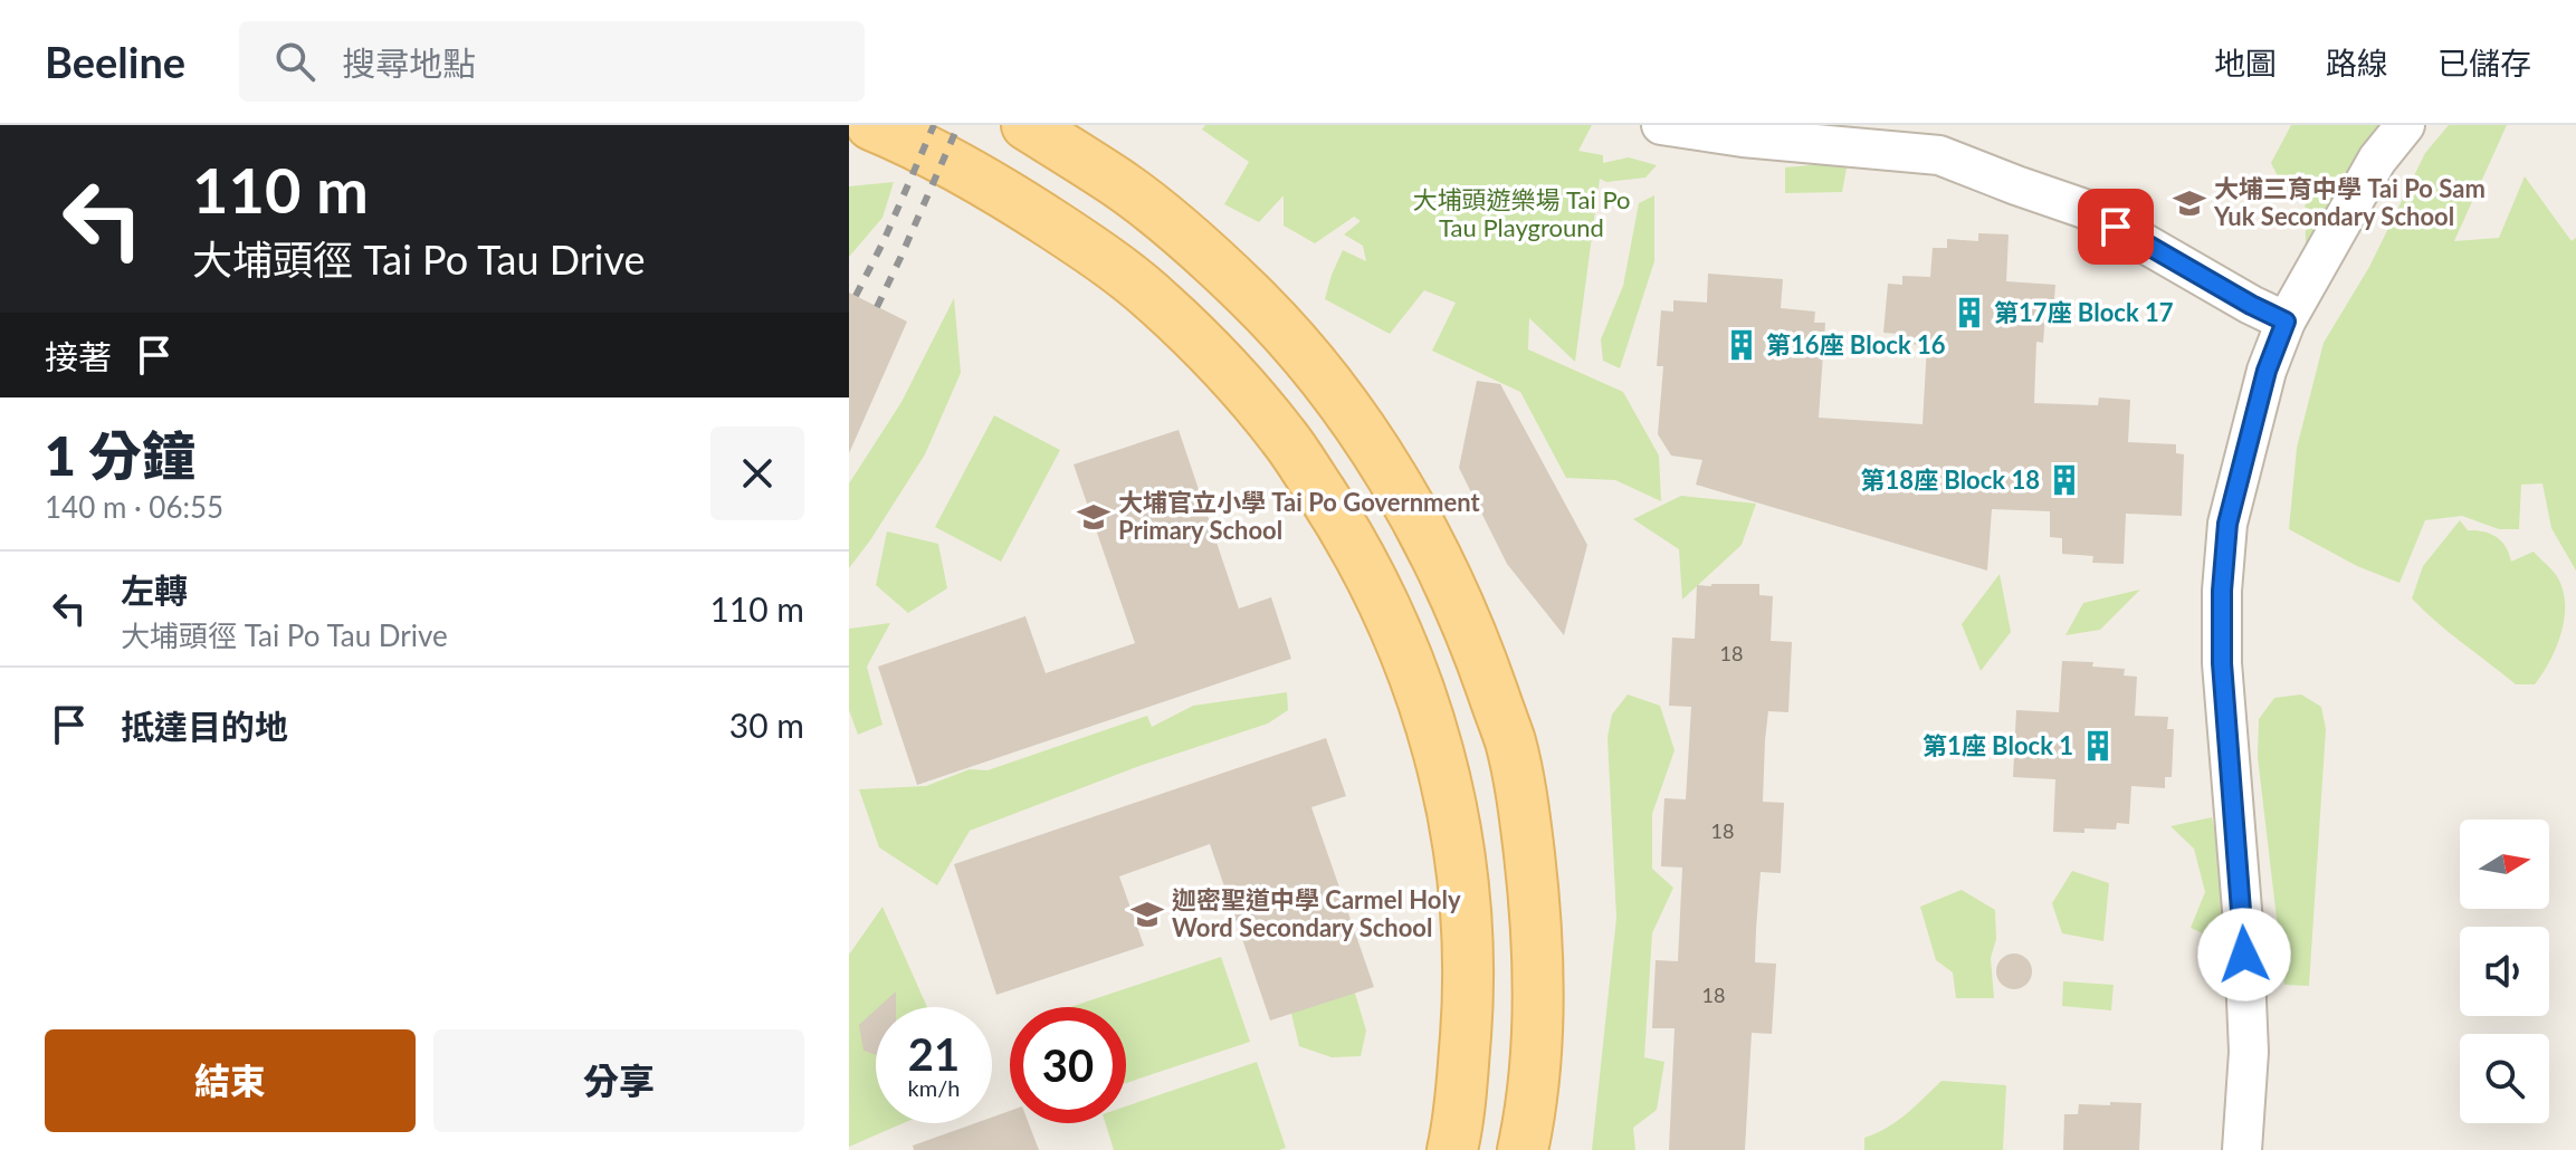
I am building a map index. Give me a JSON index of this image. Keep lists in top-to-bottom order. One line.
{"parks":["大埔頭遊樂場 Tai Po Tau Playground"],"places":{"school or university":["大埔三育中學 Tai Po Sam Yuk Secondary School","大埔官立小學 Tai Po Government Primary School","迦密聖道中學 Carmel Holy Word Secondary School"],"building":["第17座 Block 17","第16座 Block 16","第18座 Block 18","第1座 Block 1"]},"house_numbers":["18","18","18"],"north":"right","page":{"header":"Beeline","search":"搜尋地點","nav":["地圖","路線","已儲存"],"turn":["110 m","大埔頭徑 Tai Po Tau Drive"],"then":"接著","heading":["1 分鐘","140 m · 06:55"],"list":[{"name":"左轉","note":"大埔頭徑 Tai Po Tau Drive","value":"110 m"},{"name":"抵達目的地","value":"30 m"}],"speed":"21 km/h","limit":"30","buttons":["結束","分享"]}}
